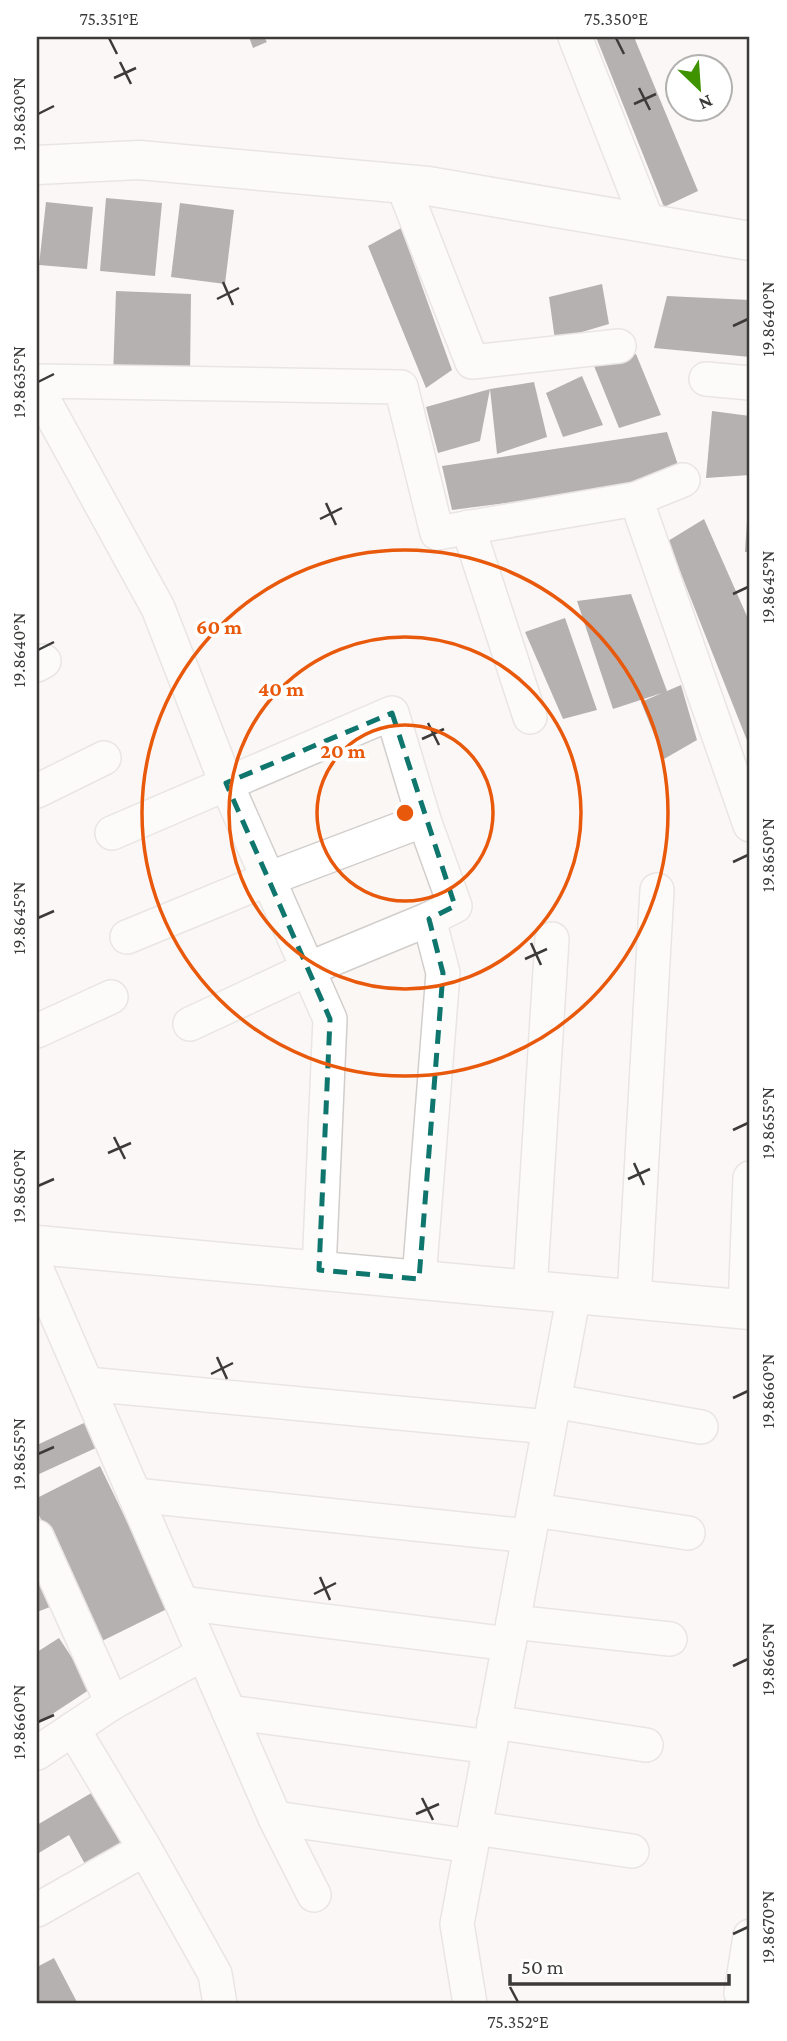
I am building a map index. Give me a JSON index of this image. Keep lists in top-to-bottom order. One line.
{"scale_bar":"50 m","north":"bottom right","coordinates":["75.351°E","75.350°E","19.8630°N","19.8640°N","19.8635°N","19.8645°N","19.8650°N","19.8655°N","19.8660°N","19.8665°N","19.8670°N","75.352°E"],"rings":["60 m","40 m","20 m"]}
